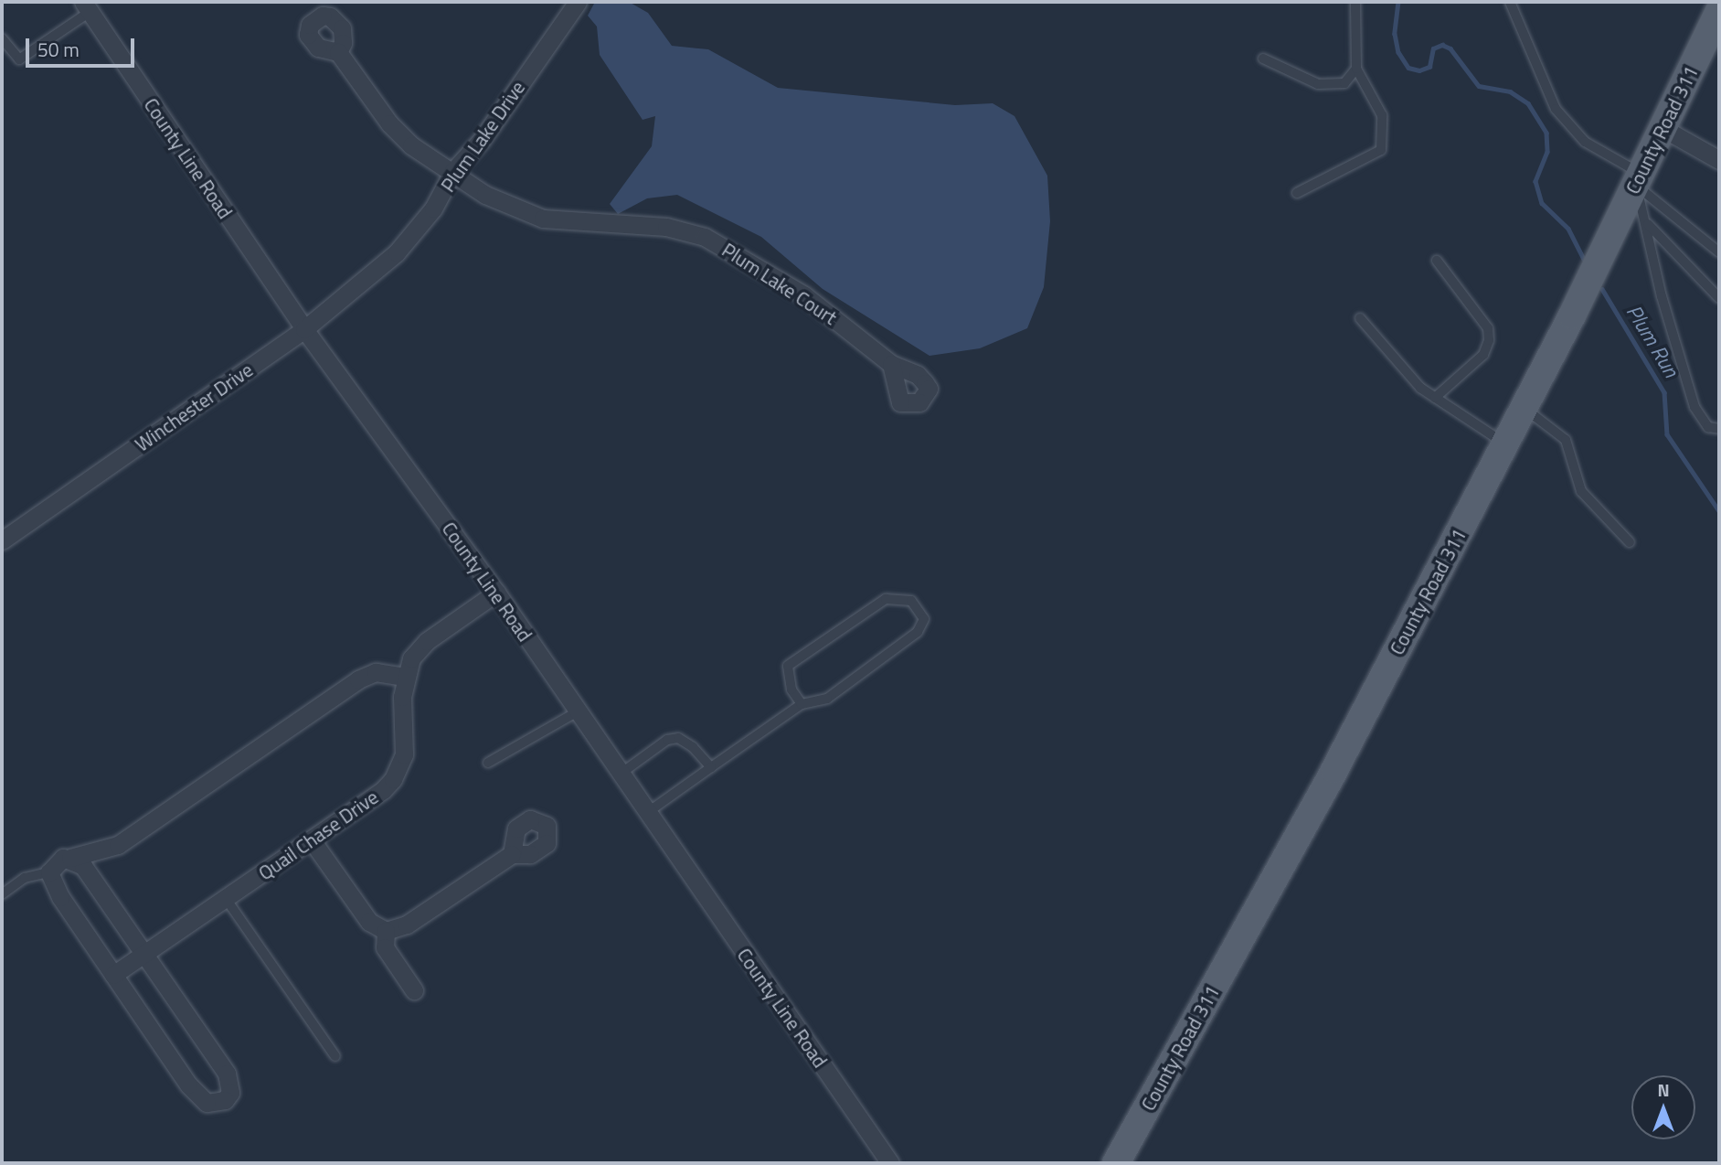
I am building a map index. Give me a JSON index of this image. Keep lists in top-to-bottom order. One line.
{"streets":{"main road":["County Road 311"],"street":["Plum Lake Drive","County Line Road","Plum Lake Court","Winchester Drive","Quail Chase Drive"]},"crossings":[["Plum Lake Drive","Plum Lake Court"],["Plum Lake Drive","Winchester Drive"],["County Line Road","Winchester Drive"],["County Line Road","Quail Chase Drive"]],"water":["Plum Run"],"scale_bar":"50 m","north":"top"}
